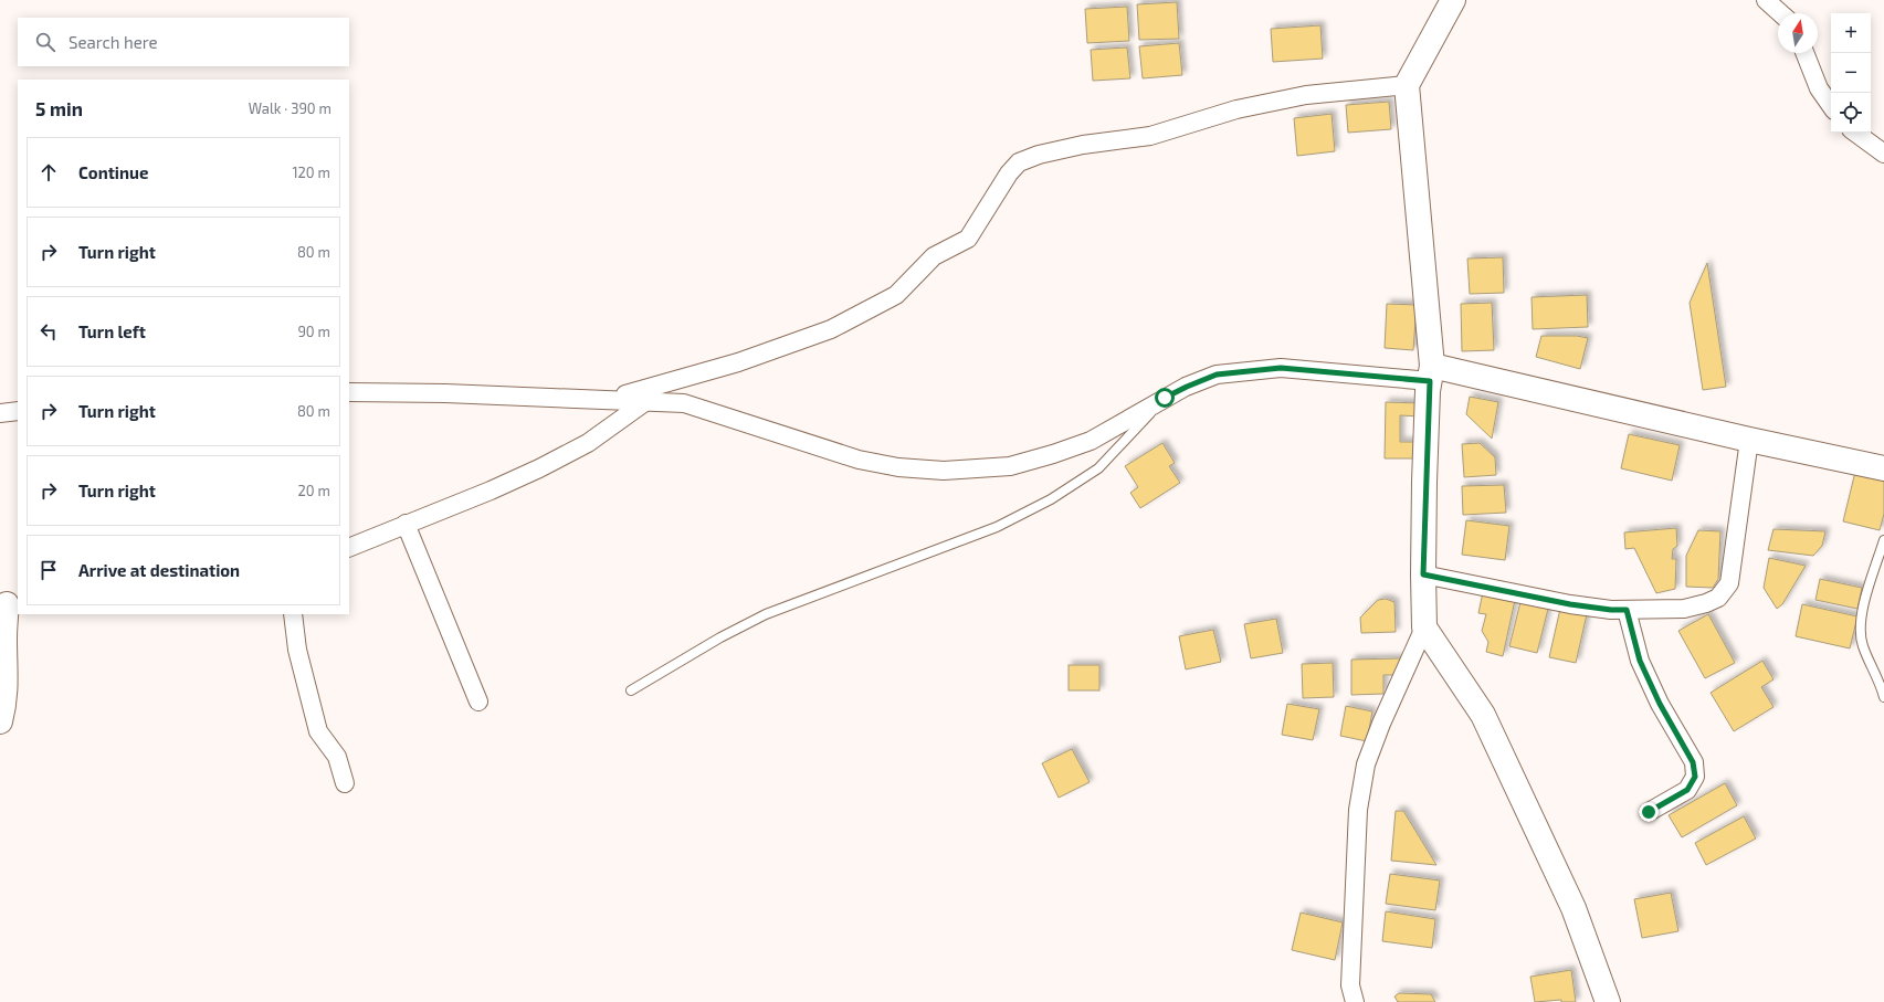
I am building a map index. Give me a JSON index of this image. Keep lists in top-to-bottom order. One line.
{"north":"top","page":{"map_buttons":["+","−"],"search":"Search here","heading":["5 min","Walk · 390 m"],"list":[["Continue","120 m"],["Turn right","80 m"],["Turn left","90 m"],["Turn right","80 m"],["Turn right","20 m"],"Arrive at destination"]}}
